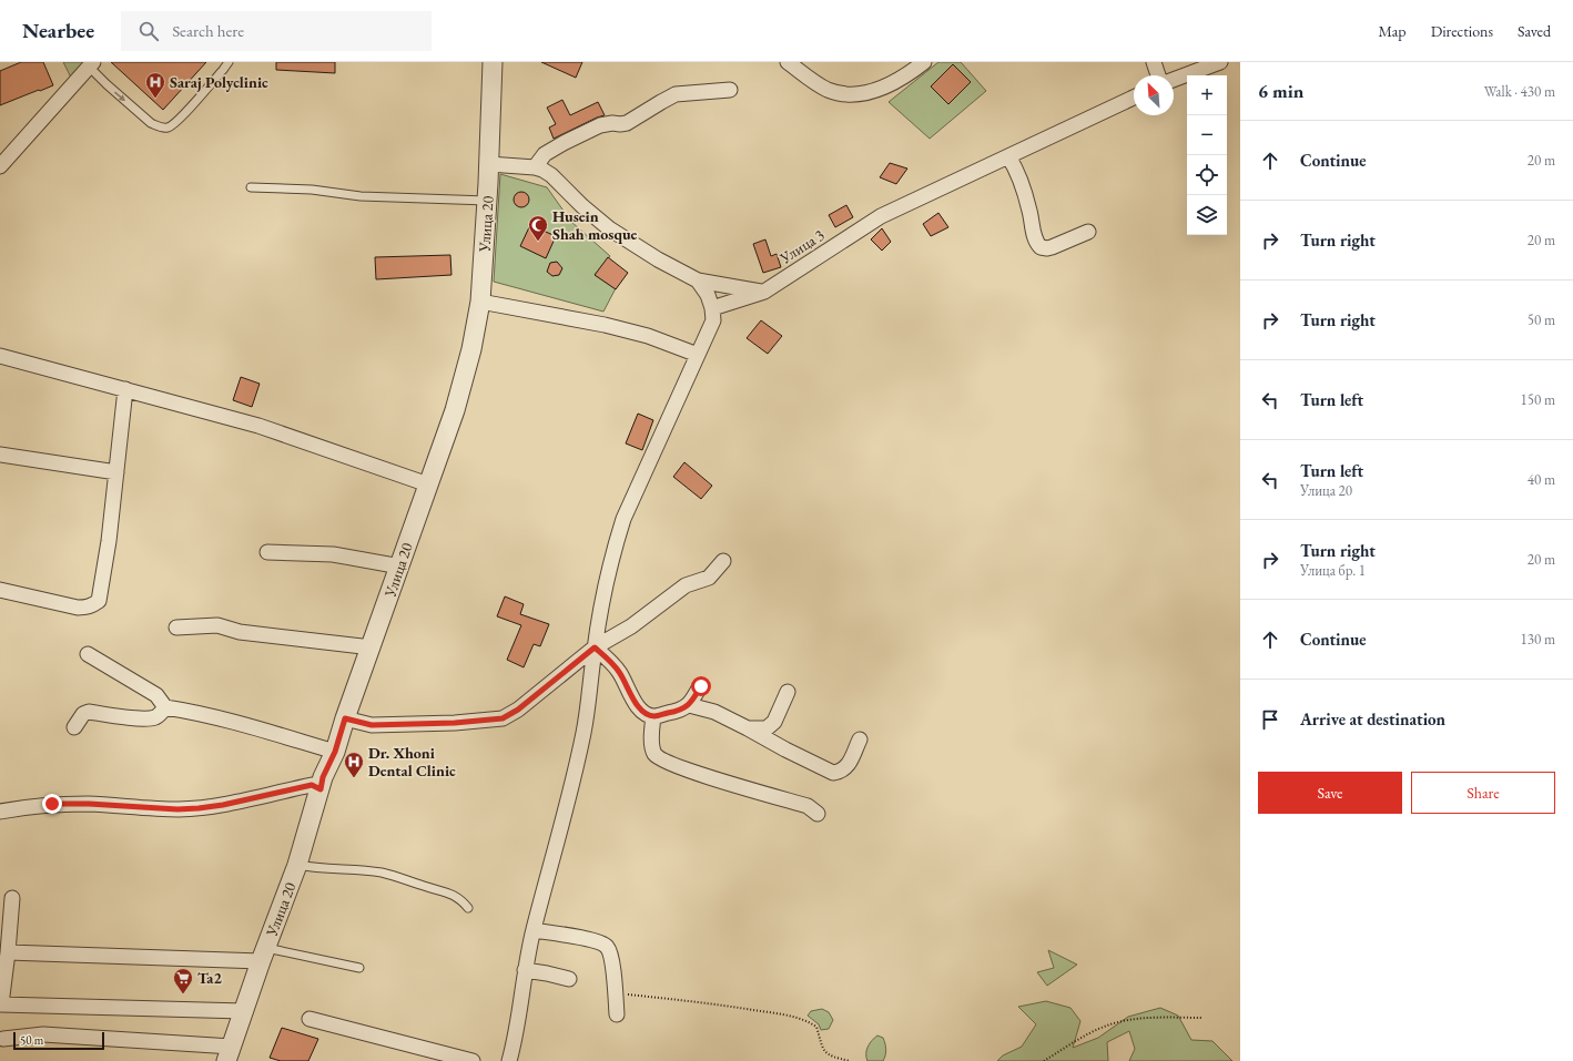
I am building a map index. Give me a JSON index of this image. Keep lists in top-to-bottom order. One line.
{"streets":{"street":["Улица 20","Улица 3"]},"places":{"hospital":["Saraj Polyclinic","Dr. Xhoni Dental Clinic"],"mosque":["Husein Shah mosque"],"supermarket":["Ta2"]},"scale_bar":"50 m","north":"top left","page":{"header":"Nearbee","search":"Search here","nav":["Map","Directions","Saved"],"heading":["6 min","Walk · 430 m"],"map_buttons":["+","−"],"list":[["Continue","20 m"],["Turn right","20 m"],["Turn right","50 m"],["Turn left","150 m"],["Turn left","Улица 20","40 m"],["Turn right","Улица бр. 1","20 m"],["Continue","130 m"],"Arrive at destination"],"buttons":["Save","Share"],"scale":"50 m"}}
